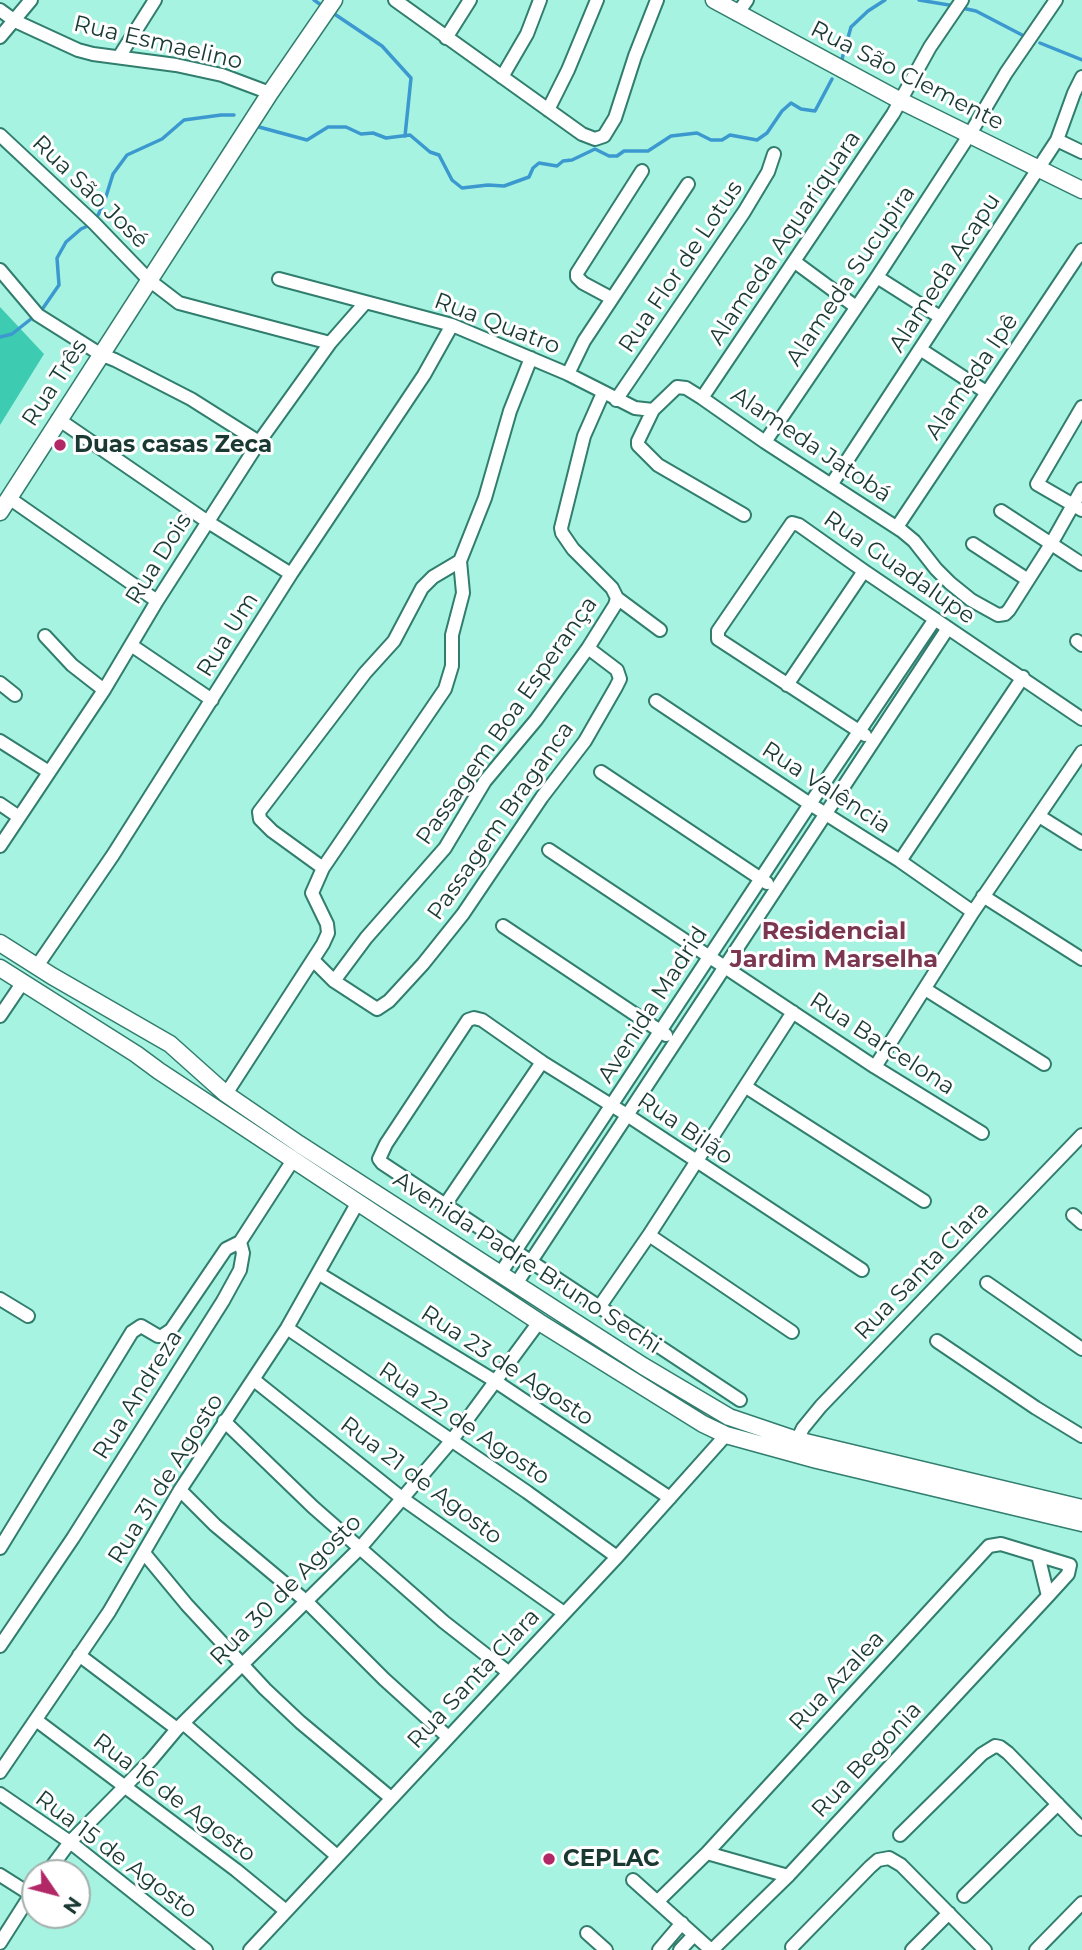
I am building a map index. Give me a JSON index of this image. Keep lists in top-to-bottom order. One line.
{"streets":{"main road":["Rua São Clemente","Rua Três","Avenida Padre Bruno Sechi"],"street":["Rua Esmaelino","Rua São José","Alameda Aquariquara","Rua Flor de Lotus","Alameda Acapu","Alameda Sucupira","Rua Quatro","Alameda Ipê","Alameda Jatobá","Rua Dois","Rua Guadalupe","Rua Um","Passagem Boa Esperança","Rua Valência","Passagem Braganca","Avenida Madrid","Rua Barcelona","Rua Bilão","Rua Santa Clara","Rua 23 de Agosto","Rua Andreza","Rua 22 de Agosto","Rua 31 de Agosto","Rua 21 de Agosto","Rua 30 de Agosto","Rua Azalea","Rua Begonia","Rua 16 de Agosto","Rua 15 de Agosto"]},"crossings":[["Rua Esmaelino","Rua Três"],["Rua São Clemente","Alameda Aquariquara"],["Rua São Clemente","Alameda Acapu"],["Rua São Clemente","Alameda Sucupira"],["Rua São José","Rua Três"],["Rua São José","Rua Dois"],["Alameda Aquariquara","Alameda Jatobá"],["Rua Flor de Lotus","Rua Quatro"],["Alameda Acapu","Alameda Jatobá"],["Alameda Sucupira","Alameda Jatobá"],["Rua Quatro","Rua Dois"],["Rua Quatro","Rua Um"],["Rua Quatro","Passagem Boa Esperança"],["Alameda Ipê","Alameda Jatobá"],["Rua Guadalupe","Avenida Madrid"],["Rua Um","Avenida Padre Bruno Sechi"],["Passagem Boa Esperança","Passagem Braganca"],["Rua Valência","Avenida Madrid"],["Avenida Madrid","Rua Barcelona"],["Avenida Madrid","Rua Bilão"],["Avenida Madrid","Avenida Padre Bruno Sechi"],["Avenida Padre Bruno Sechi","Rua Santa Clara"],["Avenida Padre Bruno Sechi","Rua Andreza"],["Avenida Padre Bruno Sechi","Rua 31 de Agosto"],["Avenida Padre Bruno Sechi","Rua 30 de Agosto"],["Rua Santa Clara","Rua 23 de Agosto"],["Rua Santa Clara","Rua 22 de Agosto"],["Rua Santa Clara","Rua 21 de Agosto"],["Rua Santa Clara","Rua 16 de Agosto"],["Rua 23 de Agosto","Rua 31 de Agosto"],["Rua 23 de Agosto","Rua 30 de Agosto"],["Rua 22 de Agosto","Rua 31 de Agosto"],["Rua 22 de Agosto","Rua 30 de Agosto"],["Rua 31 de Agosto","Rua 21 de Agosto"],["Rua 31 de Agosto","Rua 16 de Agosto"],["Rua 21 de Agosto","Rua 30 de Agosto"],["Rua 30 de Agosto","Rua 16 de Agosto"],["Rua 30 de Agosto","Rua 15 de Agosto"],["Rua Azalea","Rua Begonia"]],"districts":["Residencial Jardim Marselha"],"places":["Duas casas Zeca","CEPLAC"],"north":"bottom right"}
